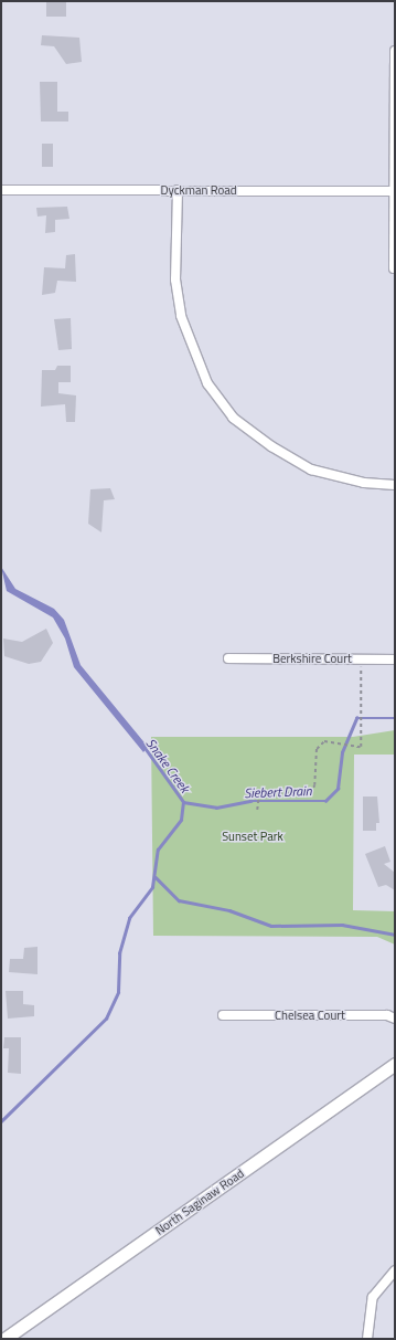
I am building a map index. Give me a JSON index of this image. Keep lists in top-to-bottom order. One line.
{"streets":{"main road":["North Saginaw Road"],"street":["Dyckman Road","Berkshire Court","Chelsea Court"]},"water":["Snake Creek","Siebert Drain"],"parks":["Sunset Park"]}
